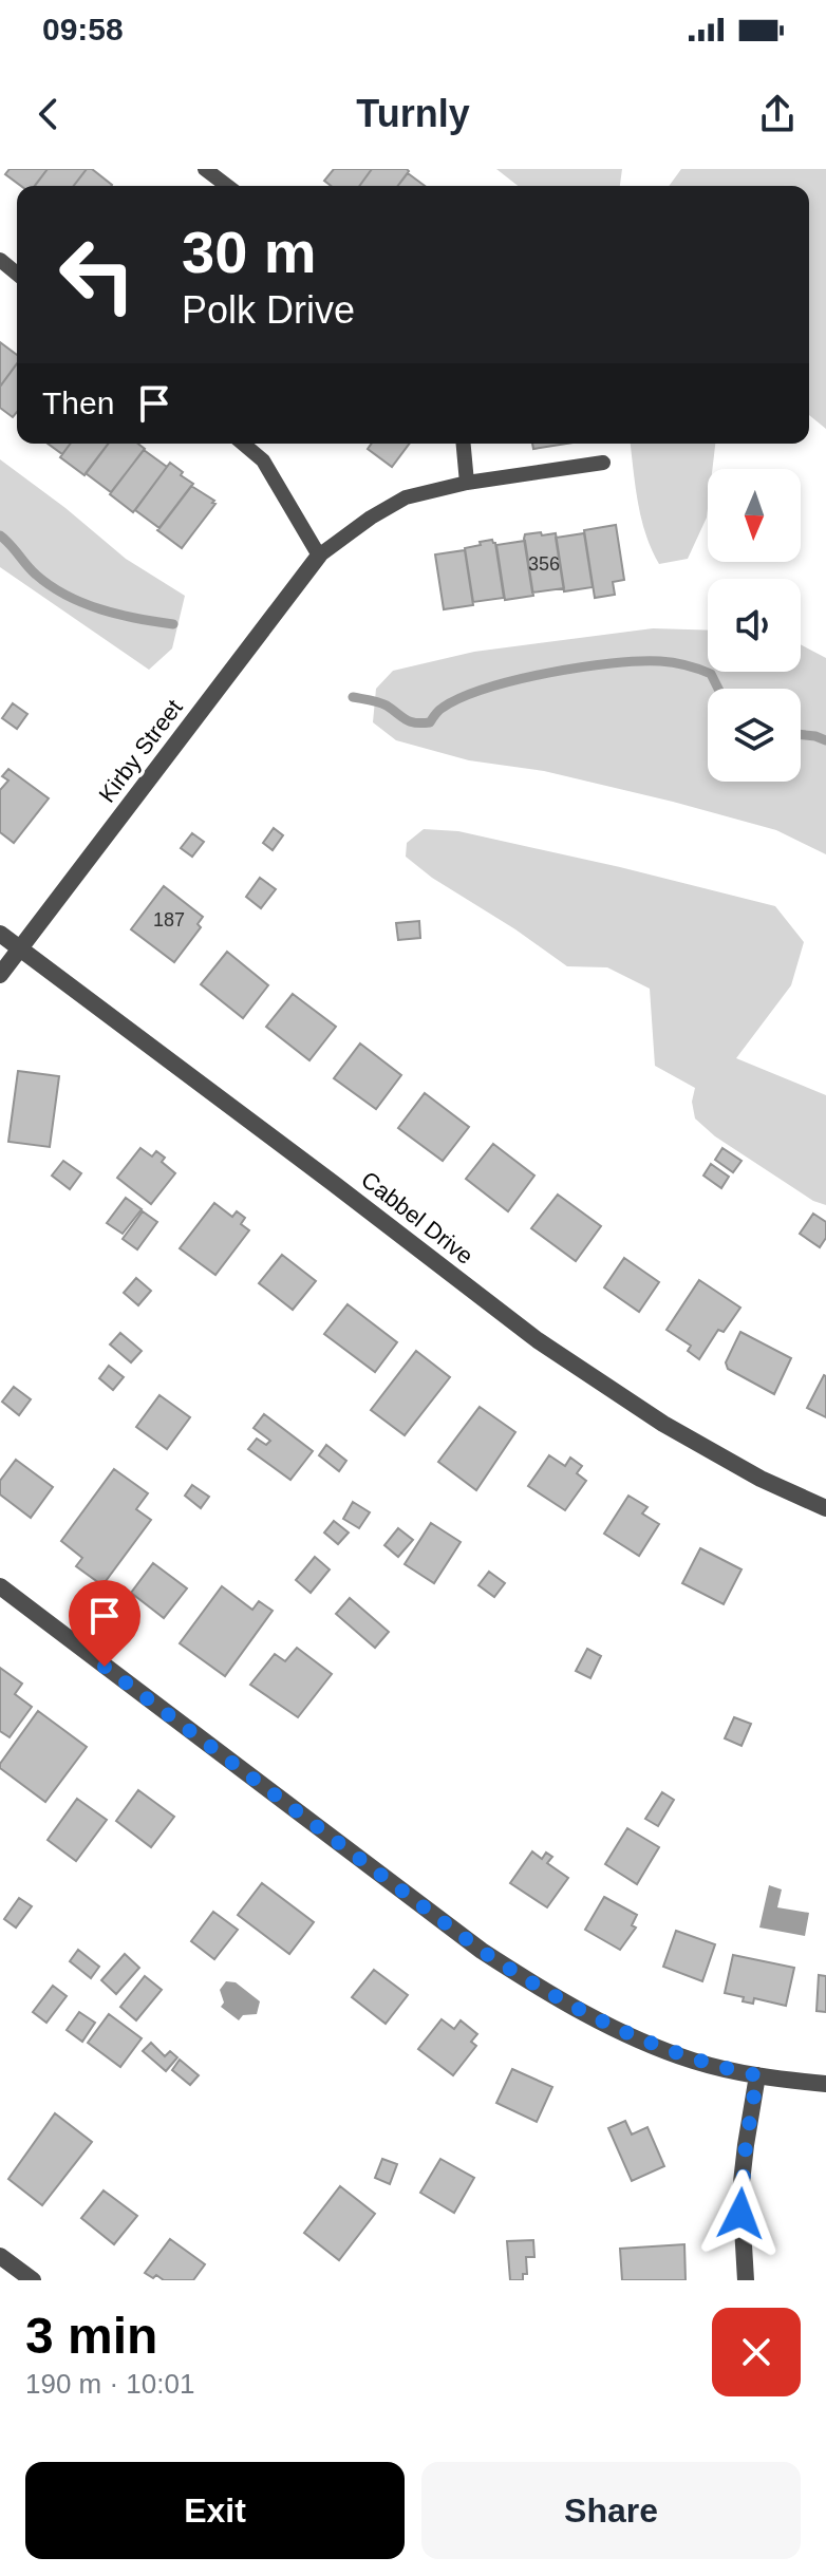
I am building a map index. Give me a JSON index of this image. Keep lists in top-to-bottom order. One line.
{"streets":{"street":["Kirby Street","Cabbel Drive"]},"crossings":[["Kirby Street","Cabbel Drive"]],"house_numbers":["356","187"],"north":"bottom","page":{"status":"09:58","header":"Turnly","turn":["30 m","Polk Drive"],"then":"Then","heading":["3 min","190 m · 10:01"],"buttons":["Exit","Share"]}}
